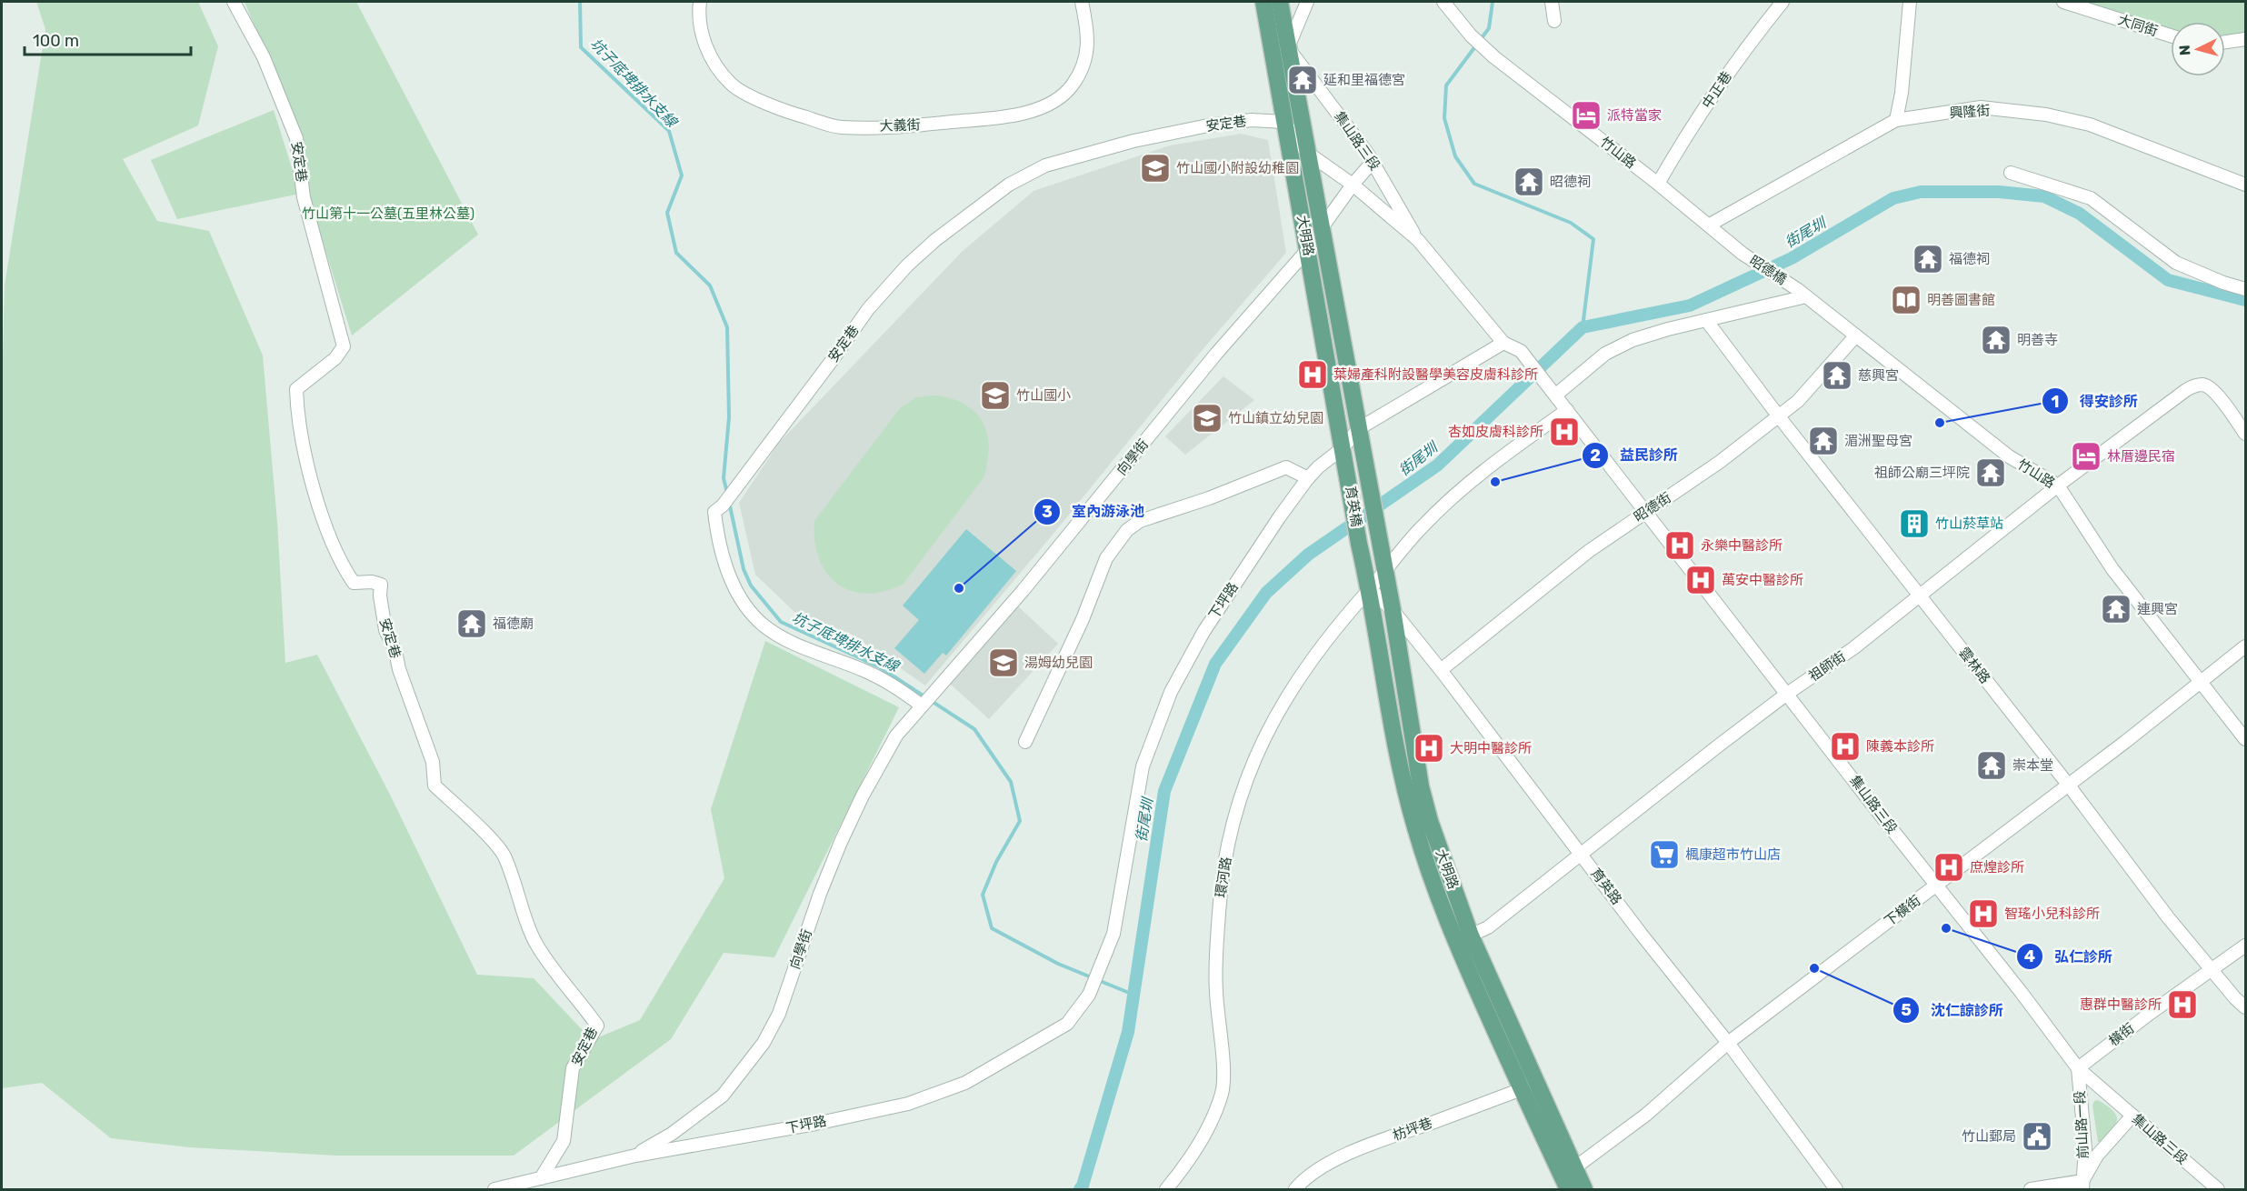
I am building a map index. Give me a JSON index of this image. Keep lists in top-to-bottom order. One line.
{"streets":{"main road":["大明路","育英橋"],"street":["大同街","中正巷","興隆街","安定巷","大義街","集山路三段","竹山路","昭德橋","向學街","昭德街","下坪路","雲林路","祖師街","環河路","育英路","下橫街","橫街","前山路一段","枋坪巷"]},"crossings":[["中正巷","竹山路"],["興隆街","竹山路"],["安定巷","集山路三段"],["安定巷","大明路"],["安定巷","向學街"],["安定巷","下坪路"],["集山路三段","大明路"],["集山路三段","昭德街"],["集山路三段","下坪路"],["集山路三段","祖師街"],["集山路三段","環河路"],["集山路三段","下橫街"],["集山路三段","橫街"],["集山路三段","前山路一段"],["竹山路","昭德橋"],["竹山路","昭德街"],["竹山路","祖師街"],["竹山路","下橫街"],["大明路","向學街"],["大明路","育英橋"],["大明路","下坪路"],["大明路","祖師街"],["大明路","環河路"],["大明路","育英路"],["大明路","下橫街"],["大明路","枋坪巷"],["向學街","下坪路"],["昭德街","雲林路"],["昭德街","育英路"],["雲林路","祖師街"],["雲林路","下橫街"],["雲林路","橫街"],["祖師街","育英路"],["環河路","育英路"],["育英路","下橫街"],["橫街","前山路一段"]],"water":["坑子底埤排水支線","街尾圳"],"parks":["竹山第十一公墓(五里林公墓)"],"places":{"temple":["延和里福德宮","昭德祠","福德祠","明善寺","慈興宮","湄洲聖母宮","祖師公廟三坪院","連興宮","福德廟","崇本堂"],"hotel":["派特當家","林厝邊民宿"],"school or university":["竹山國小附設幼稚園","竹山國小","竹山鎮立幼兒園","湯姆幼兒園"],"library":["明善圖書館"],"hospital":["葉婦產科附設醫學美容皮膚科診所","杏如皮膚科診所","永樂中醫診所","萬安中醫診所","陳義本診所","大明中醫診所","庶煌診所","智瑤小兒科診所","惠群中醫診所"],"other":["得安診所","益民診所","室內游泳池","弘仁診所","沈仁諒診所"],"building":["竹山菸草站"],"supermarket":["楓康超市竹山店"],"public building":["竹山郵局"]},"scale_bar":"100 m","north":"left"}
